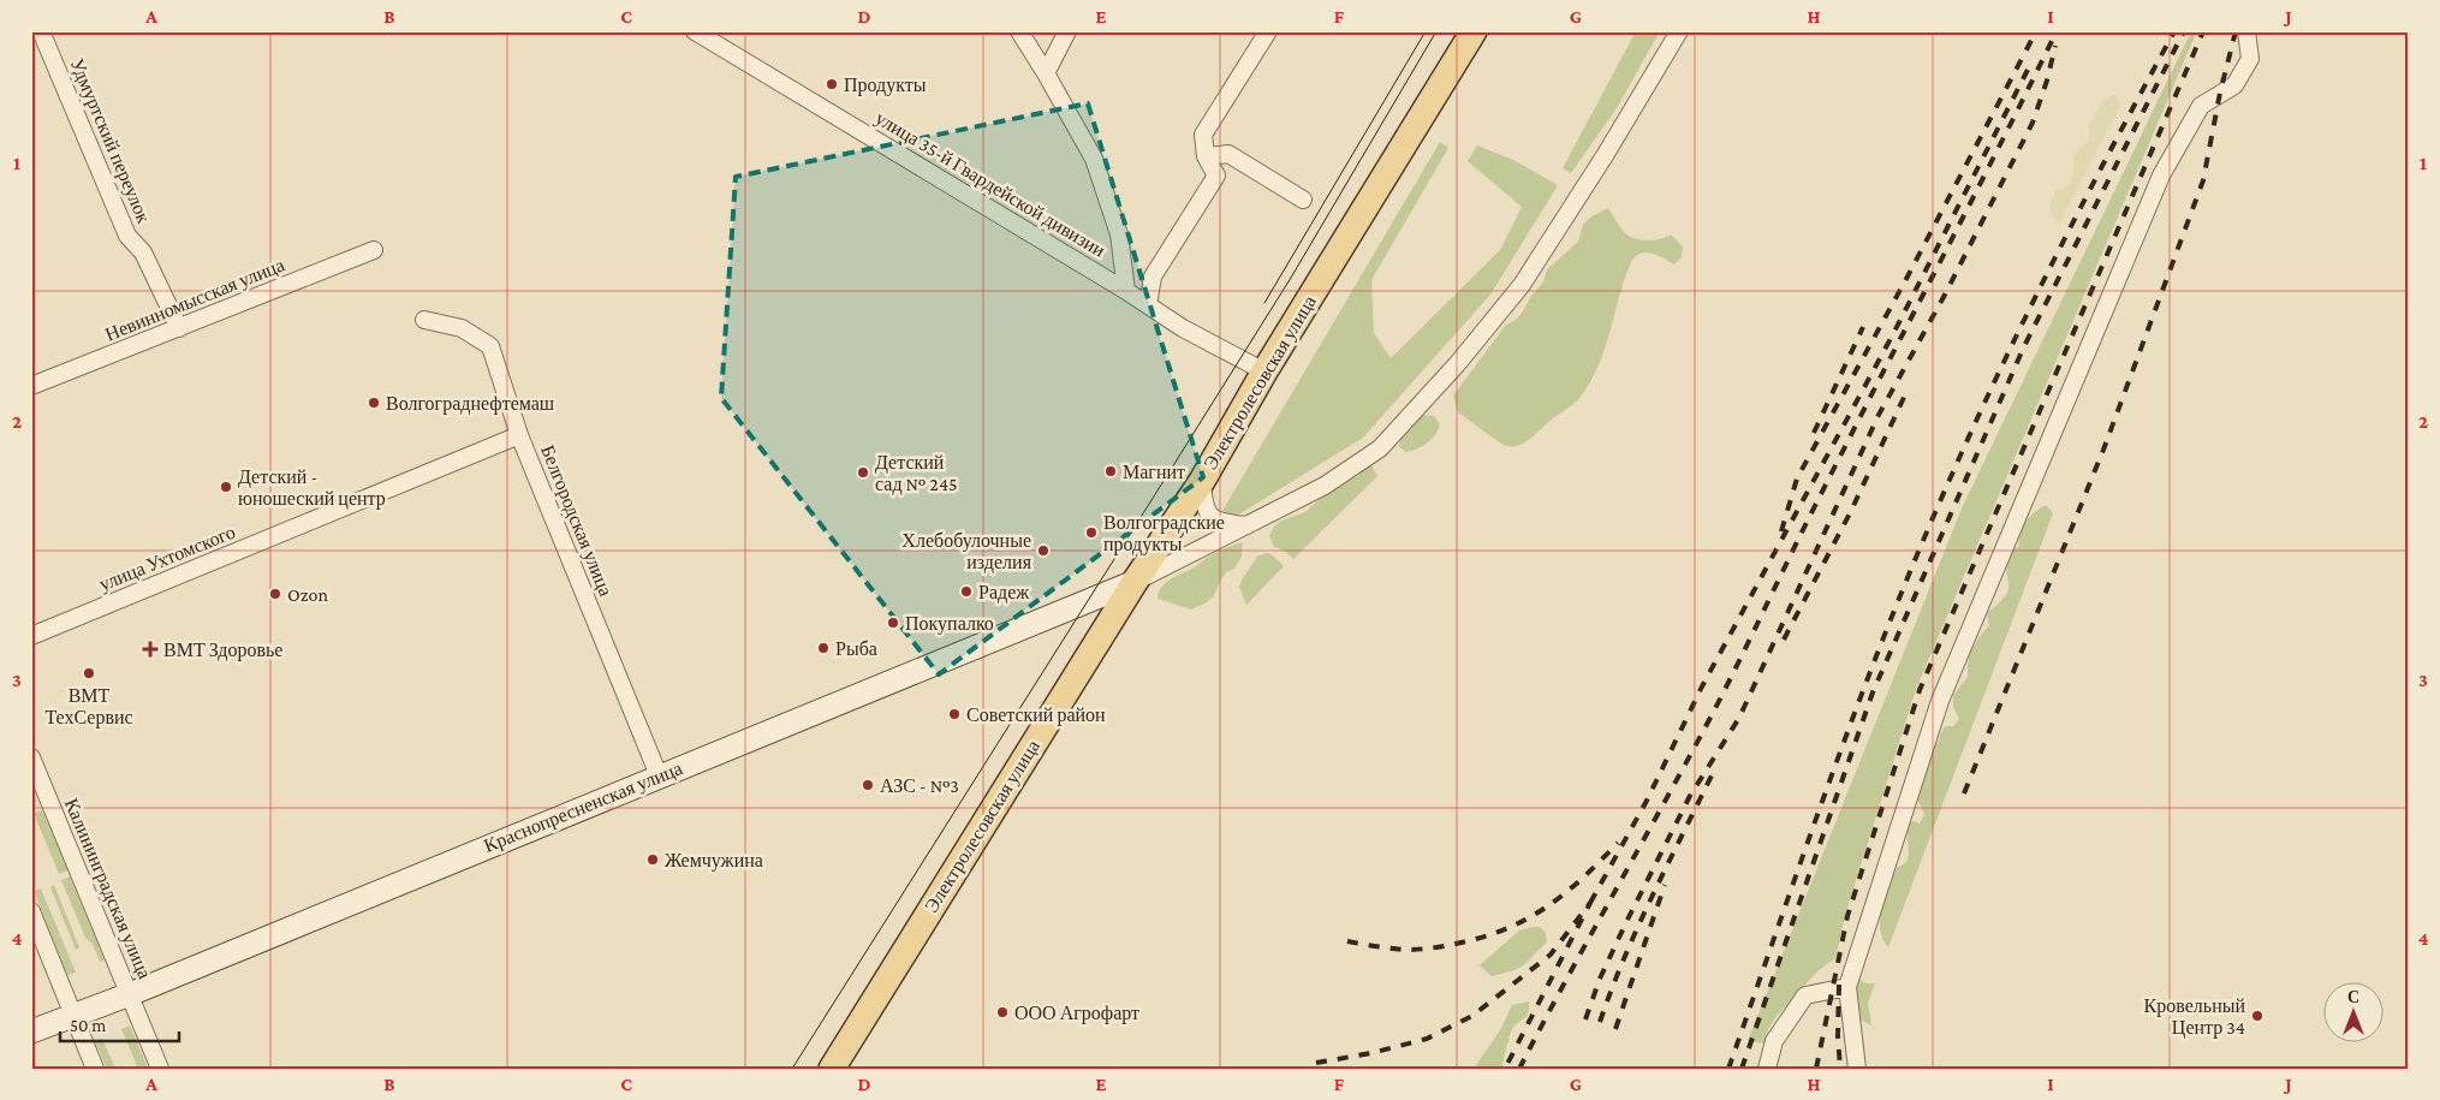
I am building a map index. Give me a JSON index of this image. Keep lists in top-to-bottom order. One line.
{"streets":{"main road":["Электролесовская улица"],"street":["Удмуртский переулок","улица 35-й Гвардейской дивизии","Невинномысская улица","Белгородская улица","улица Ухтомского","Краснопресненская улица","Калининградская улица"]},"crossings":[["Удмуртский переулок","Невинномысская улица"],["улица 35-й Гвардейской дивизии","Электролесовская улица"],["Электролесовская улица","Краснопресненская улица"],["Белгородская улица","улица Ухтомского"],["Белгородская улица","Краснопресненская улица"],["Краснопресненская улица","Калининградская улица"]],"places":{"other":["Продукты","Волгограднефтемаш","Магнит","Детский сад № 245","Детский - юношеский центр","Волгоградские продукты","Хлебобулочные изделия","Радеж","Ozon","Покупалко","Рыба","ВМТ ТехСервис","Советский район","АЗС - №3","Жемчужина","ООО Агрофарт","Кровельный Центр 34"],"health":["ВМТ Здоровье"]},"scale_bar":"50 m","north":"top","grid":{"columns":["A","B","C","D","E","F","G","H","I","J"],"rows":["1","2","3","4"]}}
